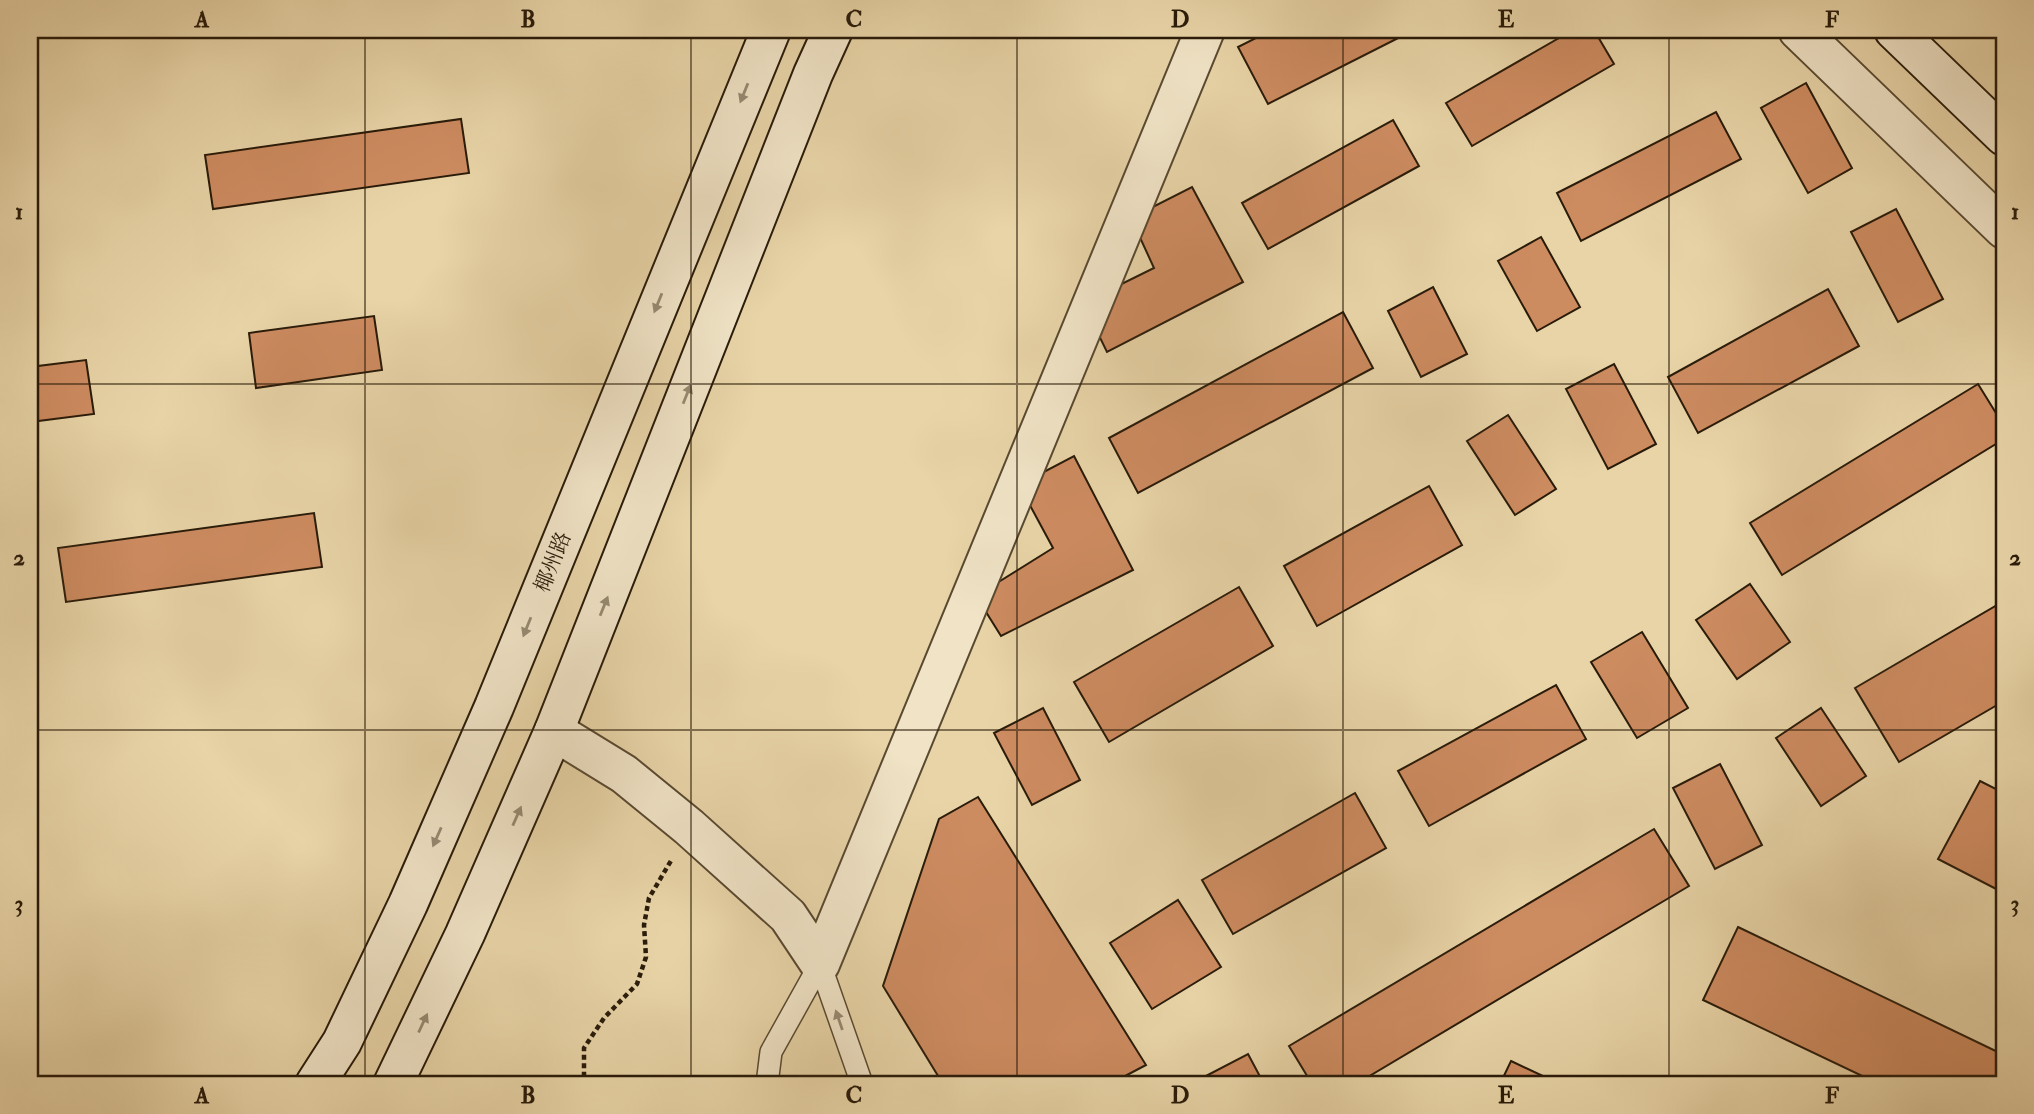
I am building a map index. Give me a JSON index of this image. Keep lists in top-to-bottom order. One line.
{"streets":{"main road":["椰州路"]},"grid":{"columns":["A","B","C","D","E","F"],"rows":["1","2","3"]}}
